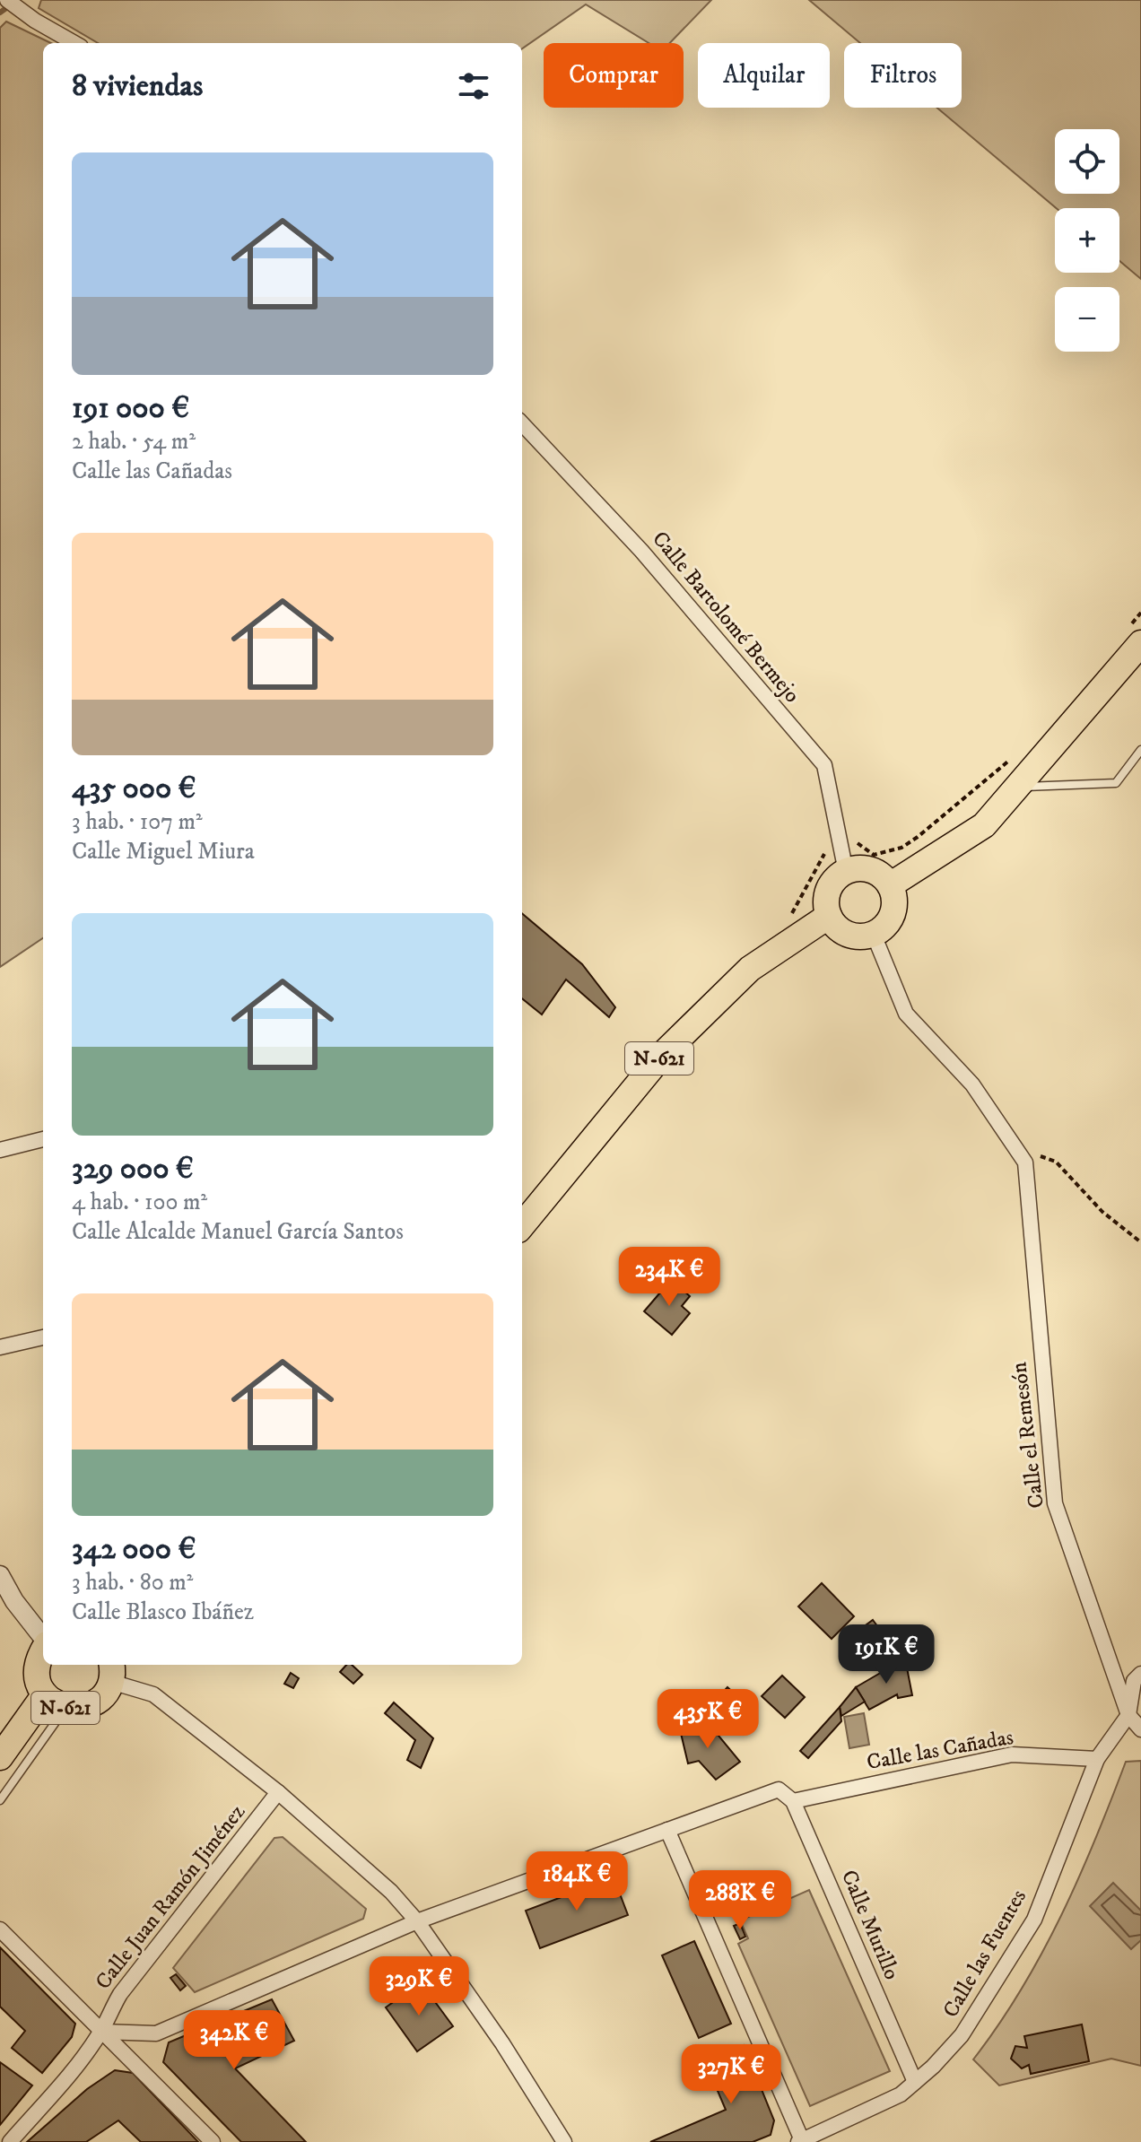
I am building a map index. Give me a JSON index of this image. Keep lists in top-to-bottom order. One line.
{"streets":{"highway":["N-621"],"street":["Calle Bartolomé Bermejo","Calle el Remesón","Calle las Cañadas","Calle Juan Ramón Jiménez","Calle Murillo","Calle las Fuentes"]},"crossings":[["Calle Bartolomé Bermejo","N-621"],["Calle el Remesón","Calle las Fuentes"],["Calle las Cañadas","Calle Murillo"],["Calle las Cañadas","Calle las Fuentes"],["Calle Murillo","Calle las Fuentes"]],"page":{"chip":["Comprar","Alquilar","Filtros"],"heading":"8 viviendas","map_buttons":["+","−"],"list":[{"name":"191 000 €","note":"2 hab. · 54 m² · Calle las Cañadas"},{"name":"435 000 €","note":"3 hab. · 107 m² · Calle Miguel Miura"},{"name":"329 000 €","note":"4 hab. · 100 m² · Calle Alcalde Manuel García Santos"},{"name":"342 000 €","note":"3 hab. · 80 m² · Calle Blasco Ibáñez"}],"price":["234K €","191K €","435K €","184K €","288K €","329K €","342K €","327K €"]}}
